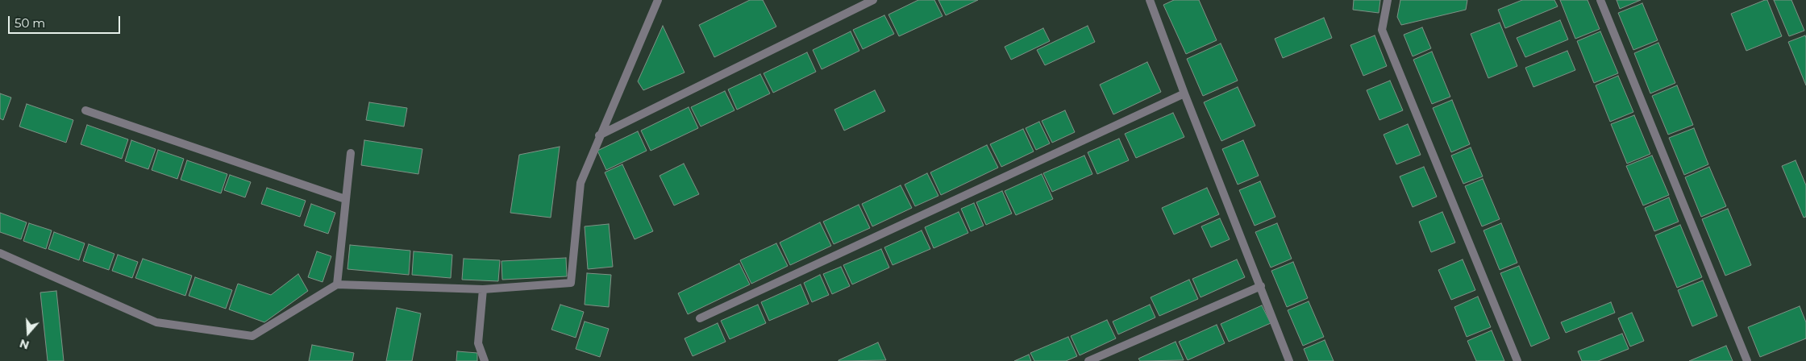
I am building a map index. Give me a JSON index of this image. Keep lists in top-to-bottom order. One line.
{"scale_bar":"50 m","north":"bottom"}
